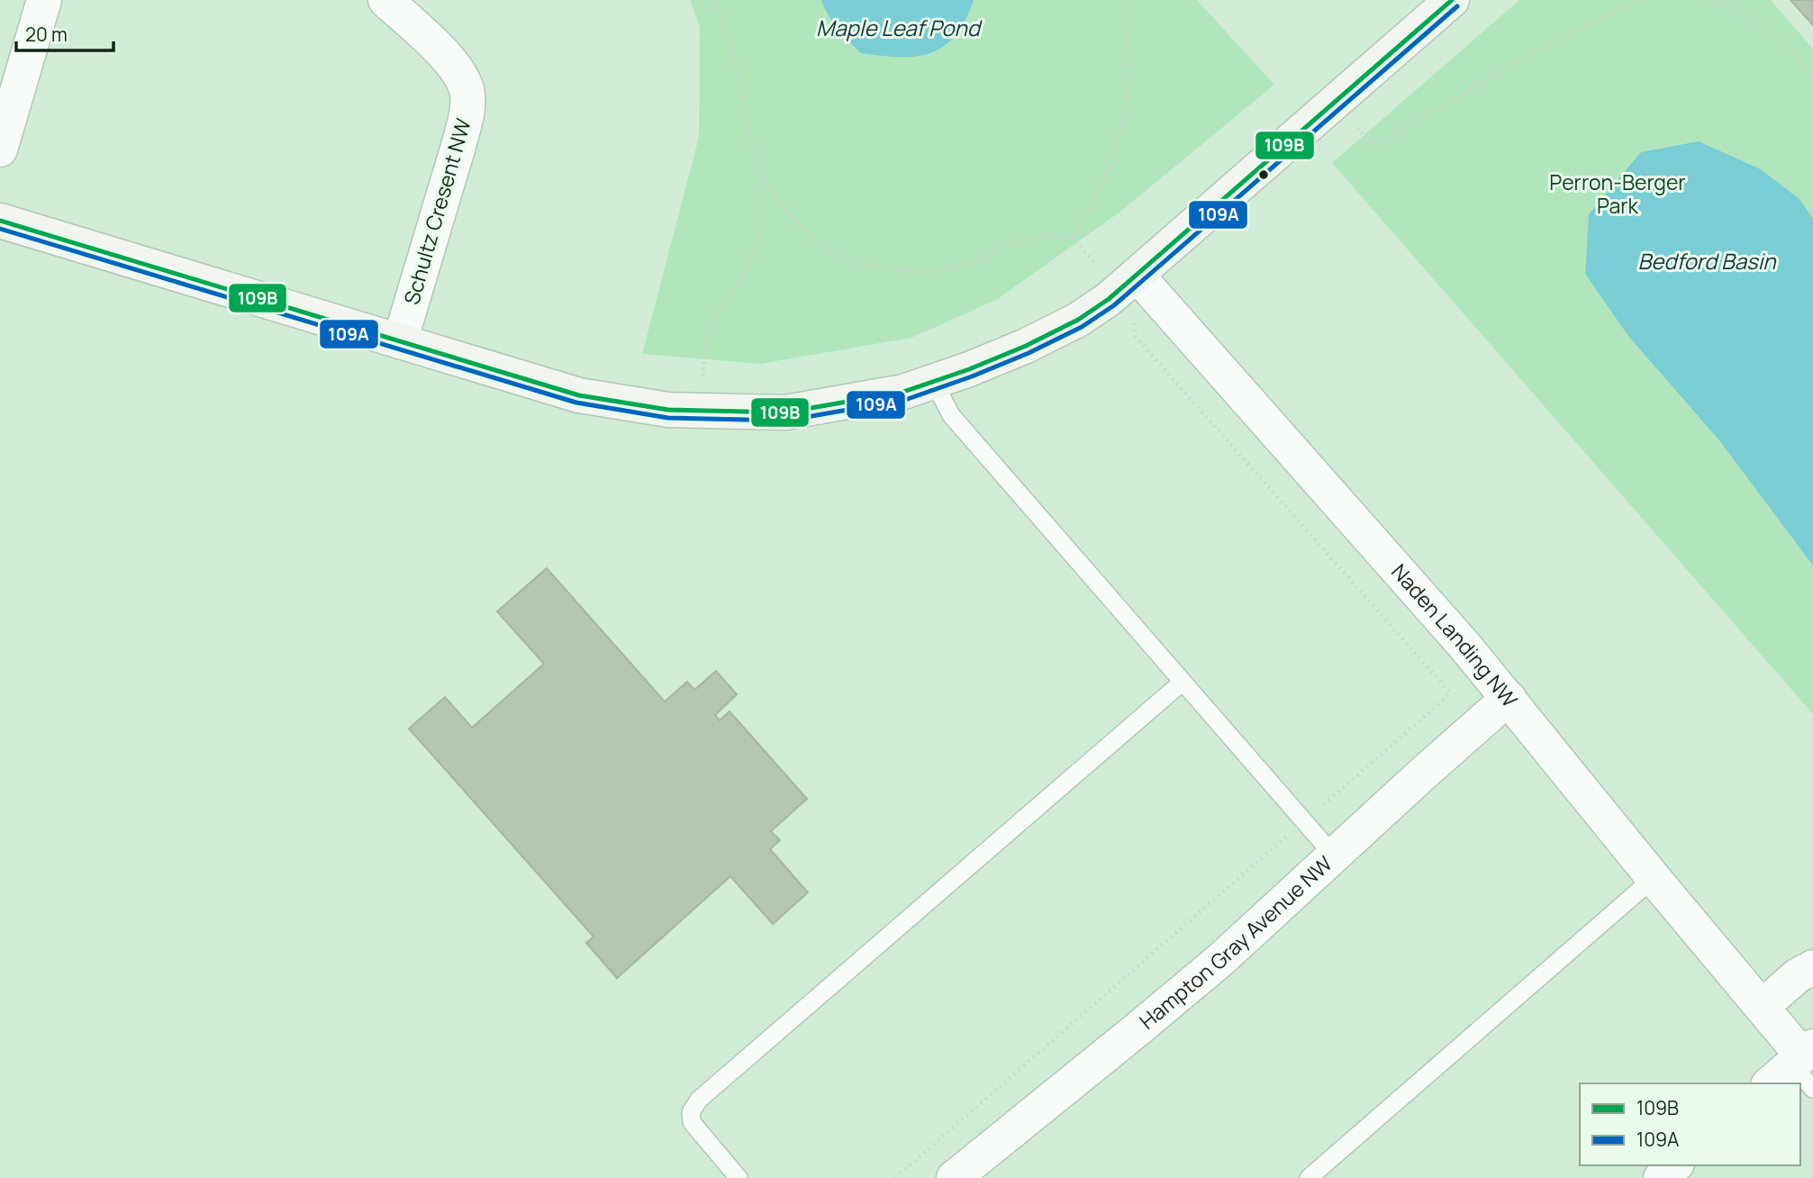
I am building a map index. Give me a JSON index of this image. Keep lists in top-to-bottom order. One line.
{"streets":{"street":["Schultz Cresent NW","Naden Landing NW","Hampton Gray Avenue NW"]},"crossings":[["Naden Landing NW","Hampton Gray Avenue NW"]],"water":["Maple Leaf Pond","Bedford Basin"],"parks":["Perron-Berger Park"],"lines":["transit line 109B","transit line 109A"],"legend":["109B","109A"],"scale_bar":"20 m"}
